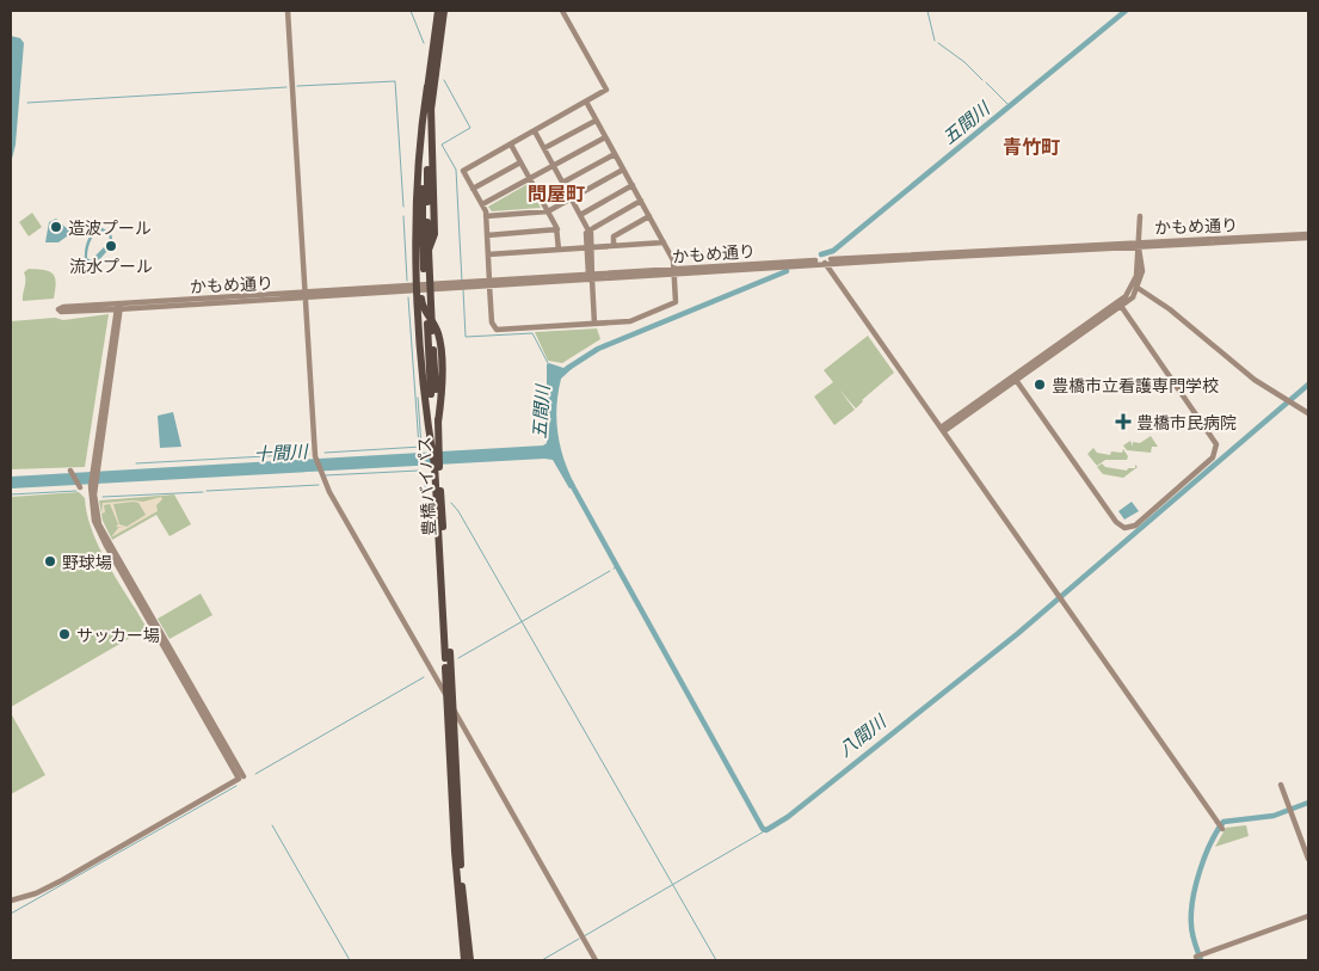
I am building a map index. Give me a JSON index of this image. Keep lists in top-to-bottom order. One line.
{"streets":{"highway":["豊橋バイパス"],"street":["かもめ通り"]},"districts":["青竹町","問屋町"],"water":["五間川","十間川","八間川"],"places":{"other":["造波プール","流水プール","豊橋市立看護専門学校","野球場","サッカー場"],"health":["豊橋市民病院"]}}
